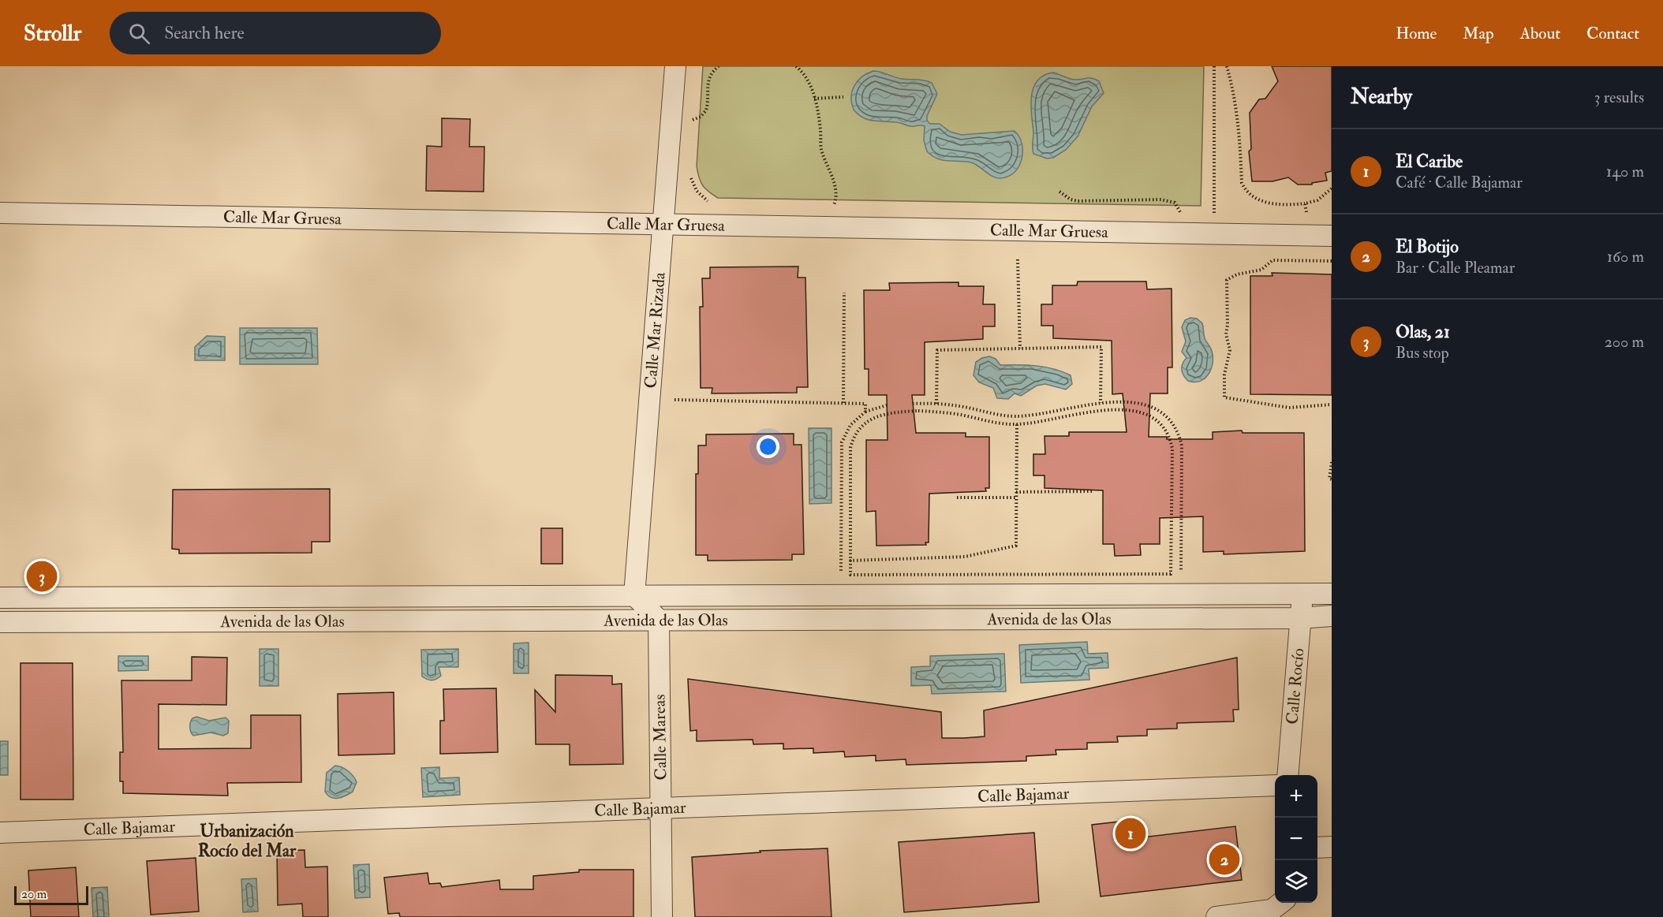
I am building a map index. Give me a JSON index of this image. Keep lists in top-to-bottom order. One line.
{"streets":{"street":["Calle Mar Gruesa","Calle Mar Rizada","Avenida de las Olas","Calle Rocío","Calle Mareas","Calle Bajamar"]},"crossings":[["Calle Mar Gruesa","Calle Mar Rizada"],["Calle Mar Rizada","Avenida de las Olas"],["Avenida de las Olas","Calle Rocío"],["Avenida de las Olas","Calle Mareas"],["Calle Mareas","Calle Bajamar"]],"districts":["Urbanización Rocío del Mar"],"scale_bar":"20 m","page":{"header":"Strollr","search":"Search here","nav":["Home","Map","About","Contact"],"heading":["Nearby","3 results"],"list":[{"mark":"1","name":"El Caribe","note":"Café · Calle Bajamar","value":"140 m"},{"mark":"2","name":"El Botijo","note":"Bar · Calle Pleamar","value":"160 m"},{"mark":"3","name":"Olas, 21","note":"Bus stop","value":"200 m"}],"pins":["3","1","2"],"map_buttons":["+","−"],"scale":"20 m"}}
